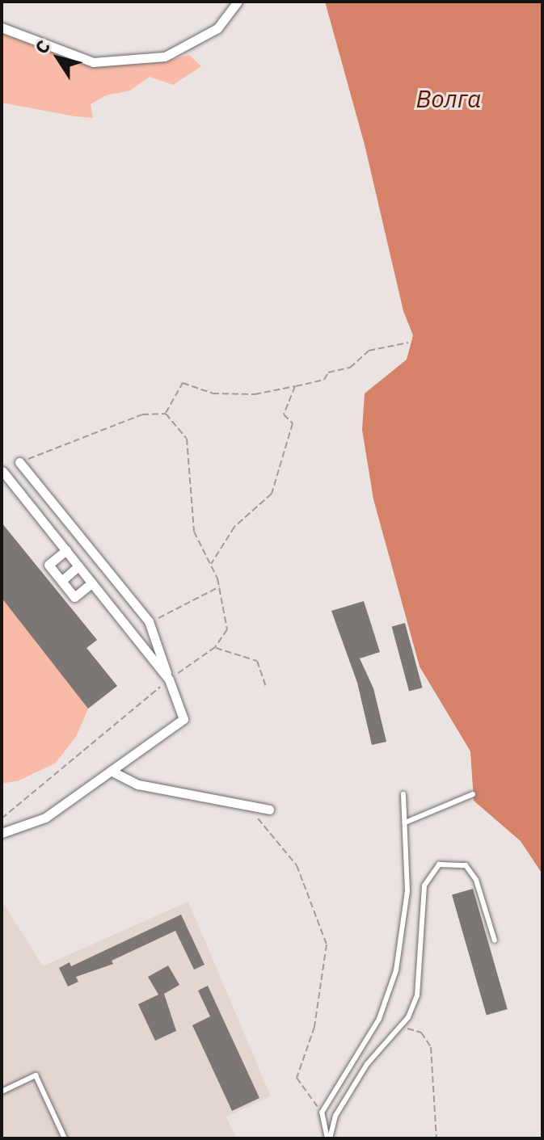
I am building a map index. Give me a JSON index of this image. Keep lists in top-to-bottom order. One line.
{"water":["Волга"],"north":"top left"}
